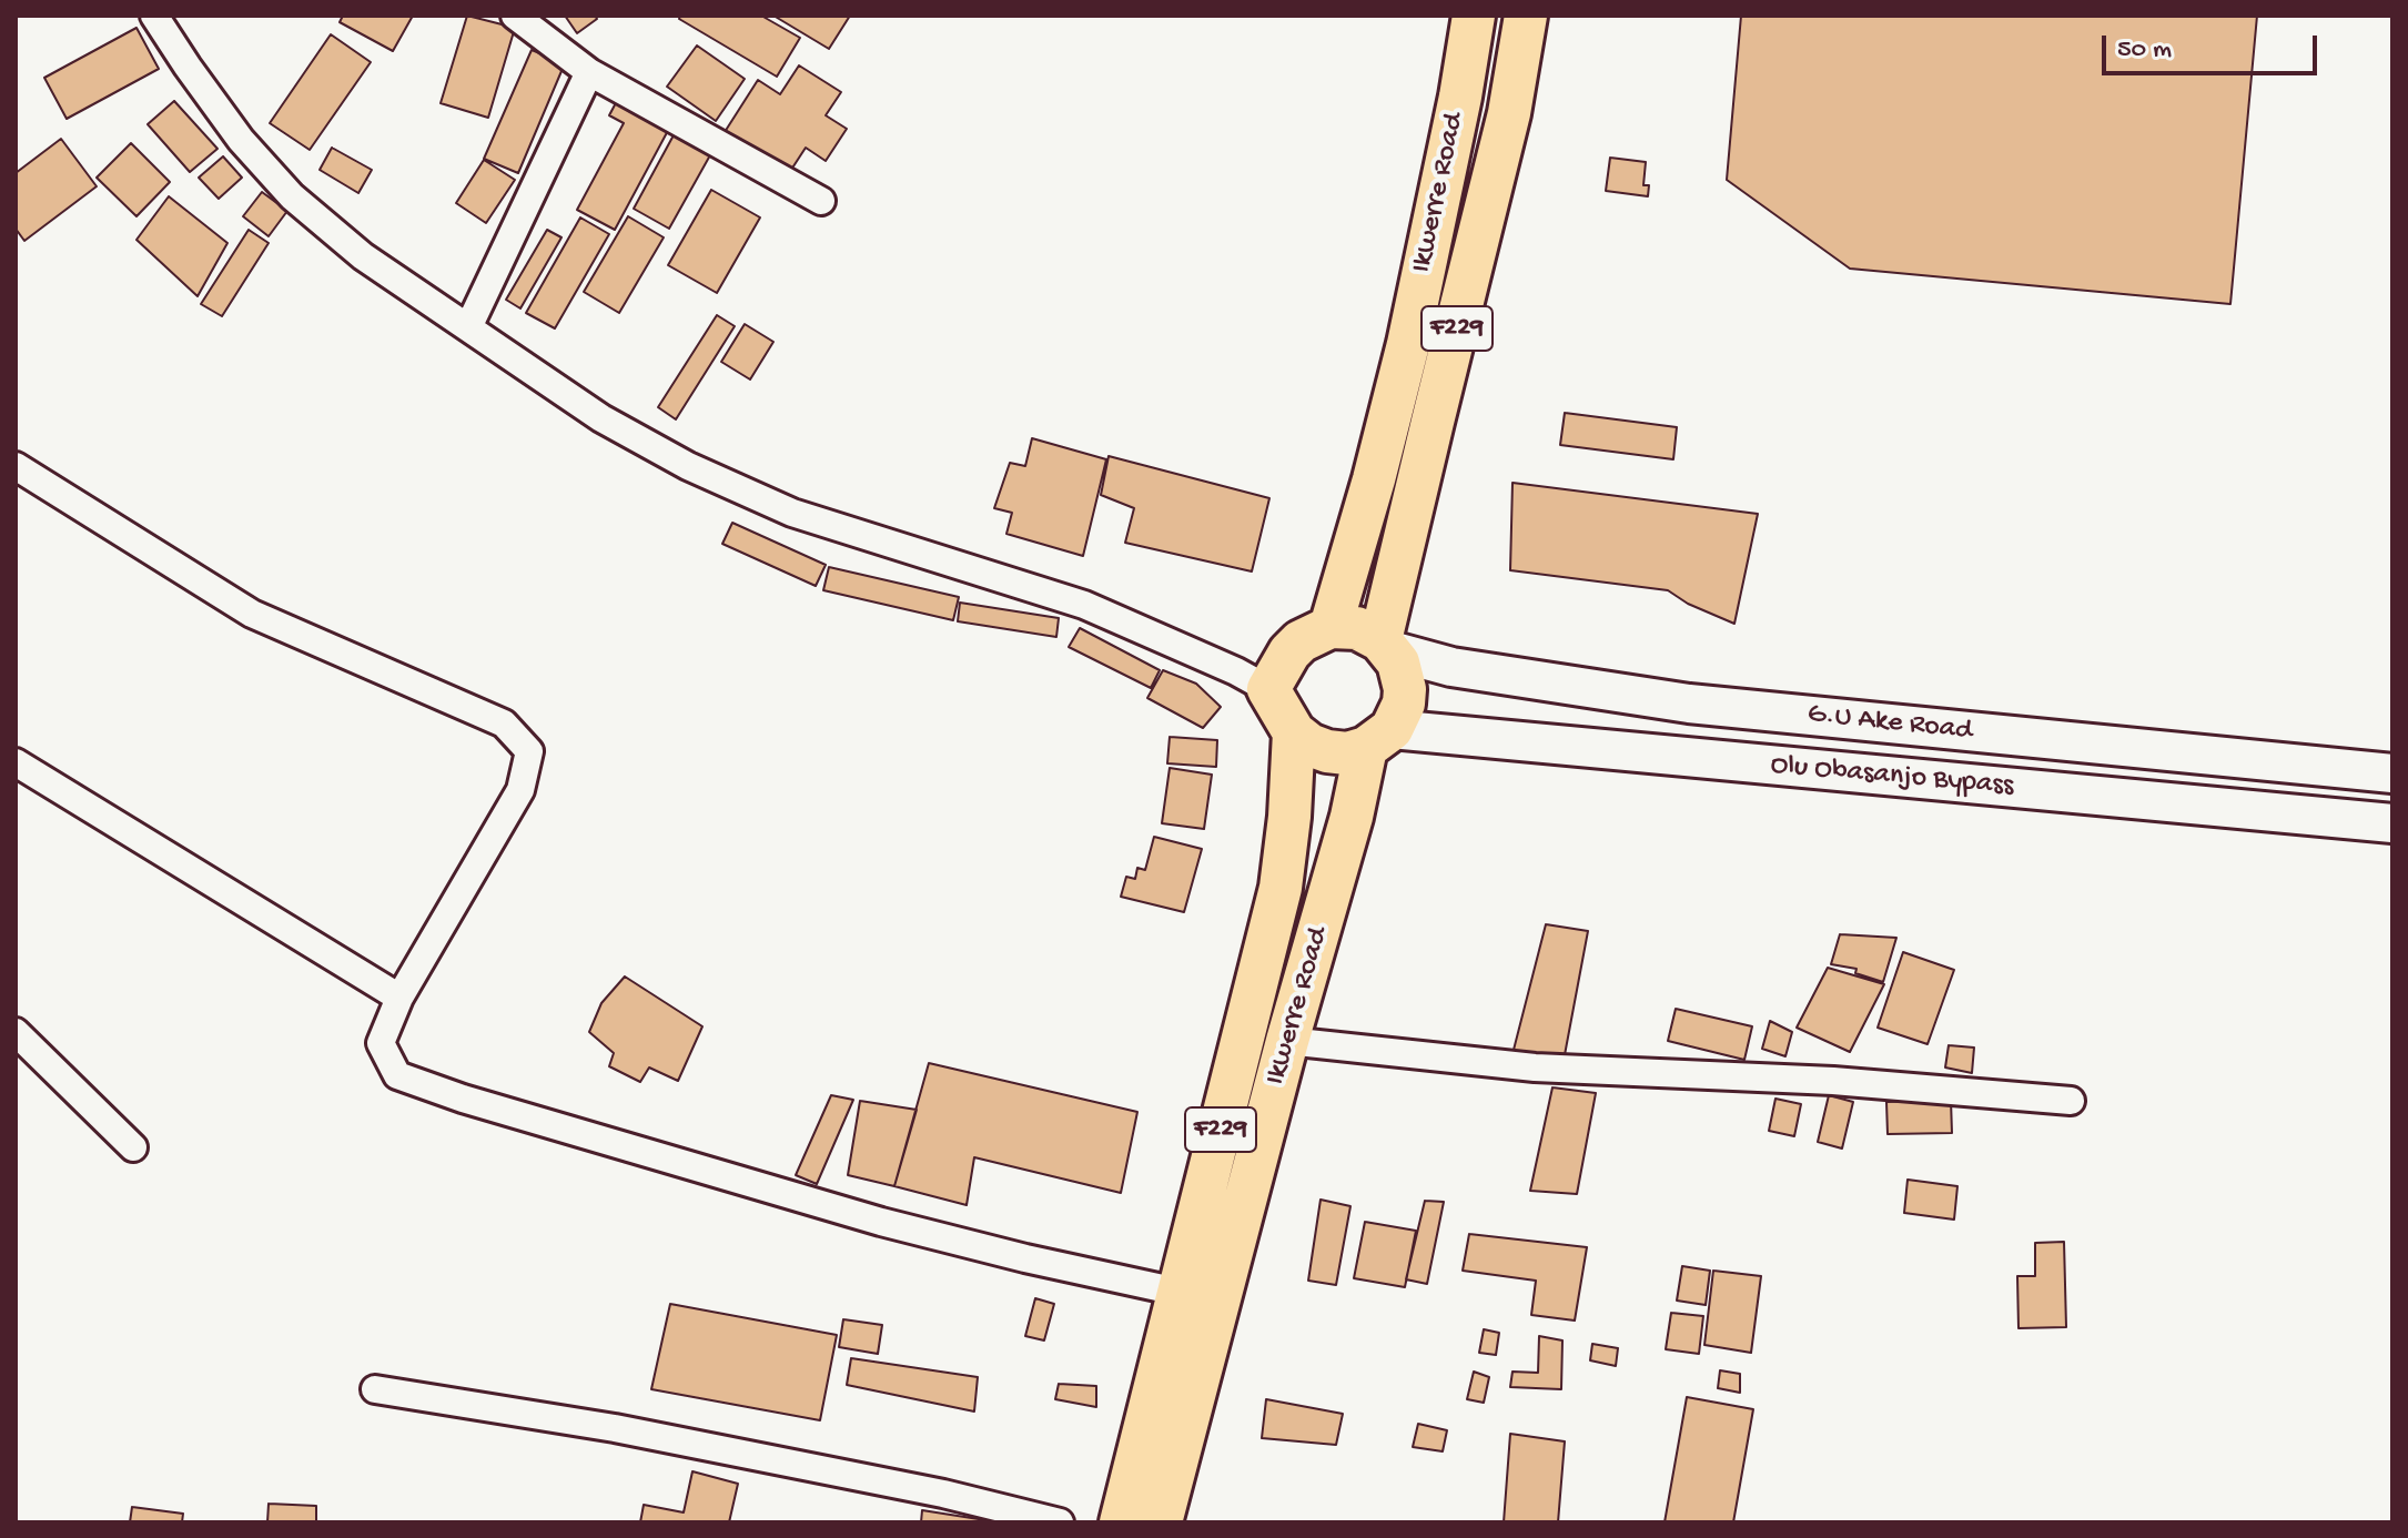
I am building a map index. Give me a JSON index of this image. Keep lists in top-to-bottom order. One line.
{"streets":{"main road":["Ikwerre Road","F229","G.U Ake Road","Olu Obasanjo Bypass"]},"crossings":[["Ikwerre Road","F229"],["Ikwerre Road","G.U Ake Road"],["Ikwerre Road","Olu Obasanjo Bypass"],["F229","G.U Ake Road"],["F229","Olu Obasanjo Bypass"],["G.U Ake Road","Olu Obasanjo Bypass"]],"scale_bar":"50 m"}
